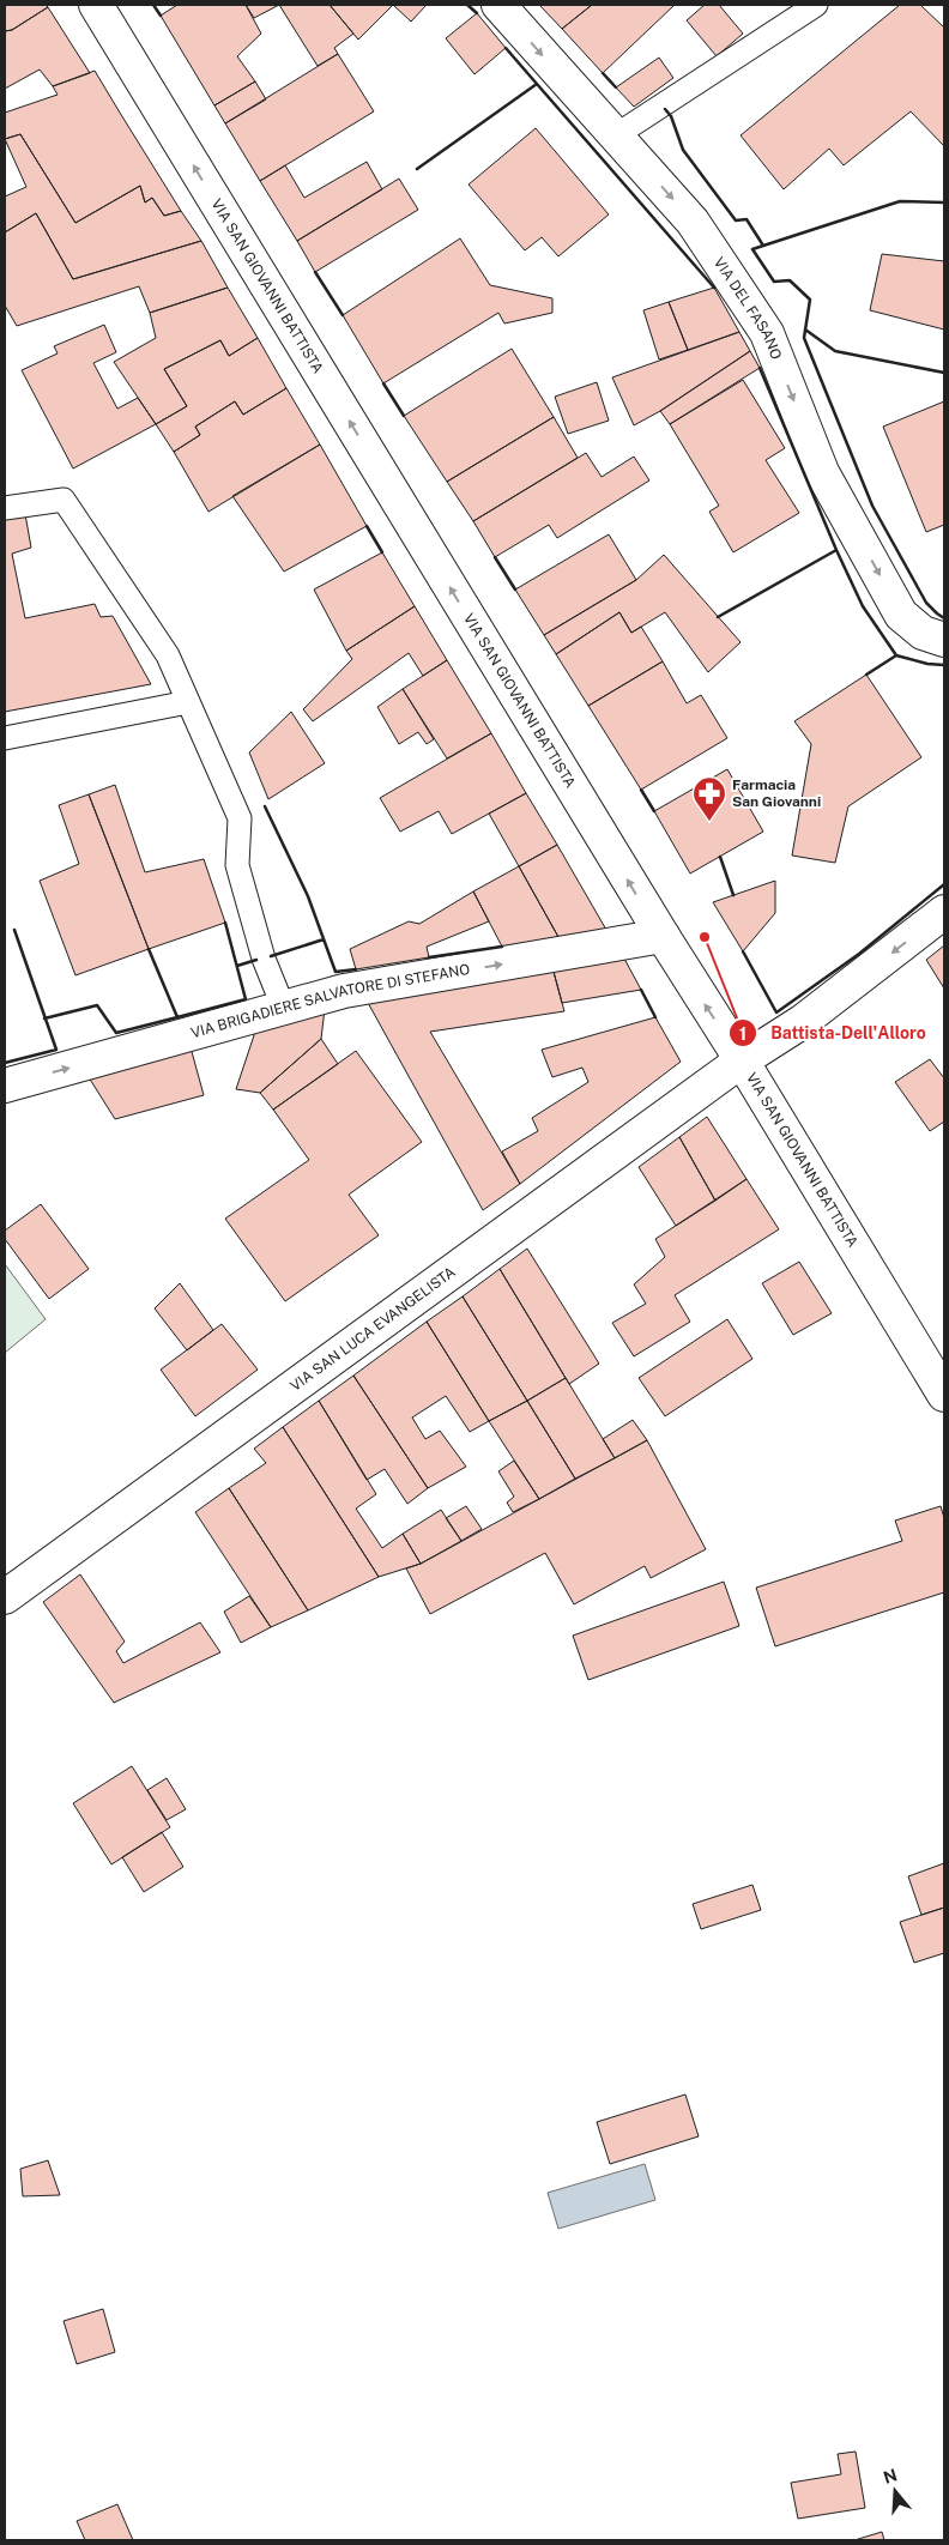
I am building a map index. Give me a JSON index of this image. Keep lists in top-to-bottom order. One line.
{"streets":{"street":["VIA SAN GIOVANNI BATTISTA","VIA DEL FASANO","VIA BRIGADIERE SALVATORE DI STEFANO","VIA SAN LUCA EVANGELISTA"]},"crossings":[["VIA SAN GIOVANNI BATTISTA","VIA BRIGADIERE SALVATORE DI STEFANO"],["VIA SAN GIOVANNI BATTISTA","VIA SAN LUCA EVANGELISTA"]],"one_way":["VIA SAN GIOVANNI BATTISTA","VIA DEL FASANO","VIA BRIGADIERE SALVATORE DI STEFANO"],"places":{"pharmacy":["Farmacia San Giovanni"],"other":["Battista-Dell'Alloro"]},"north":"top"}
